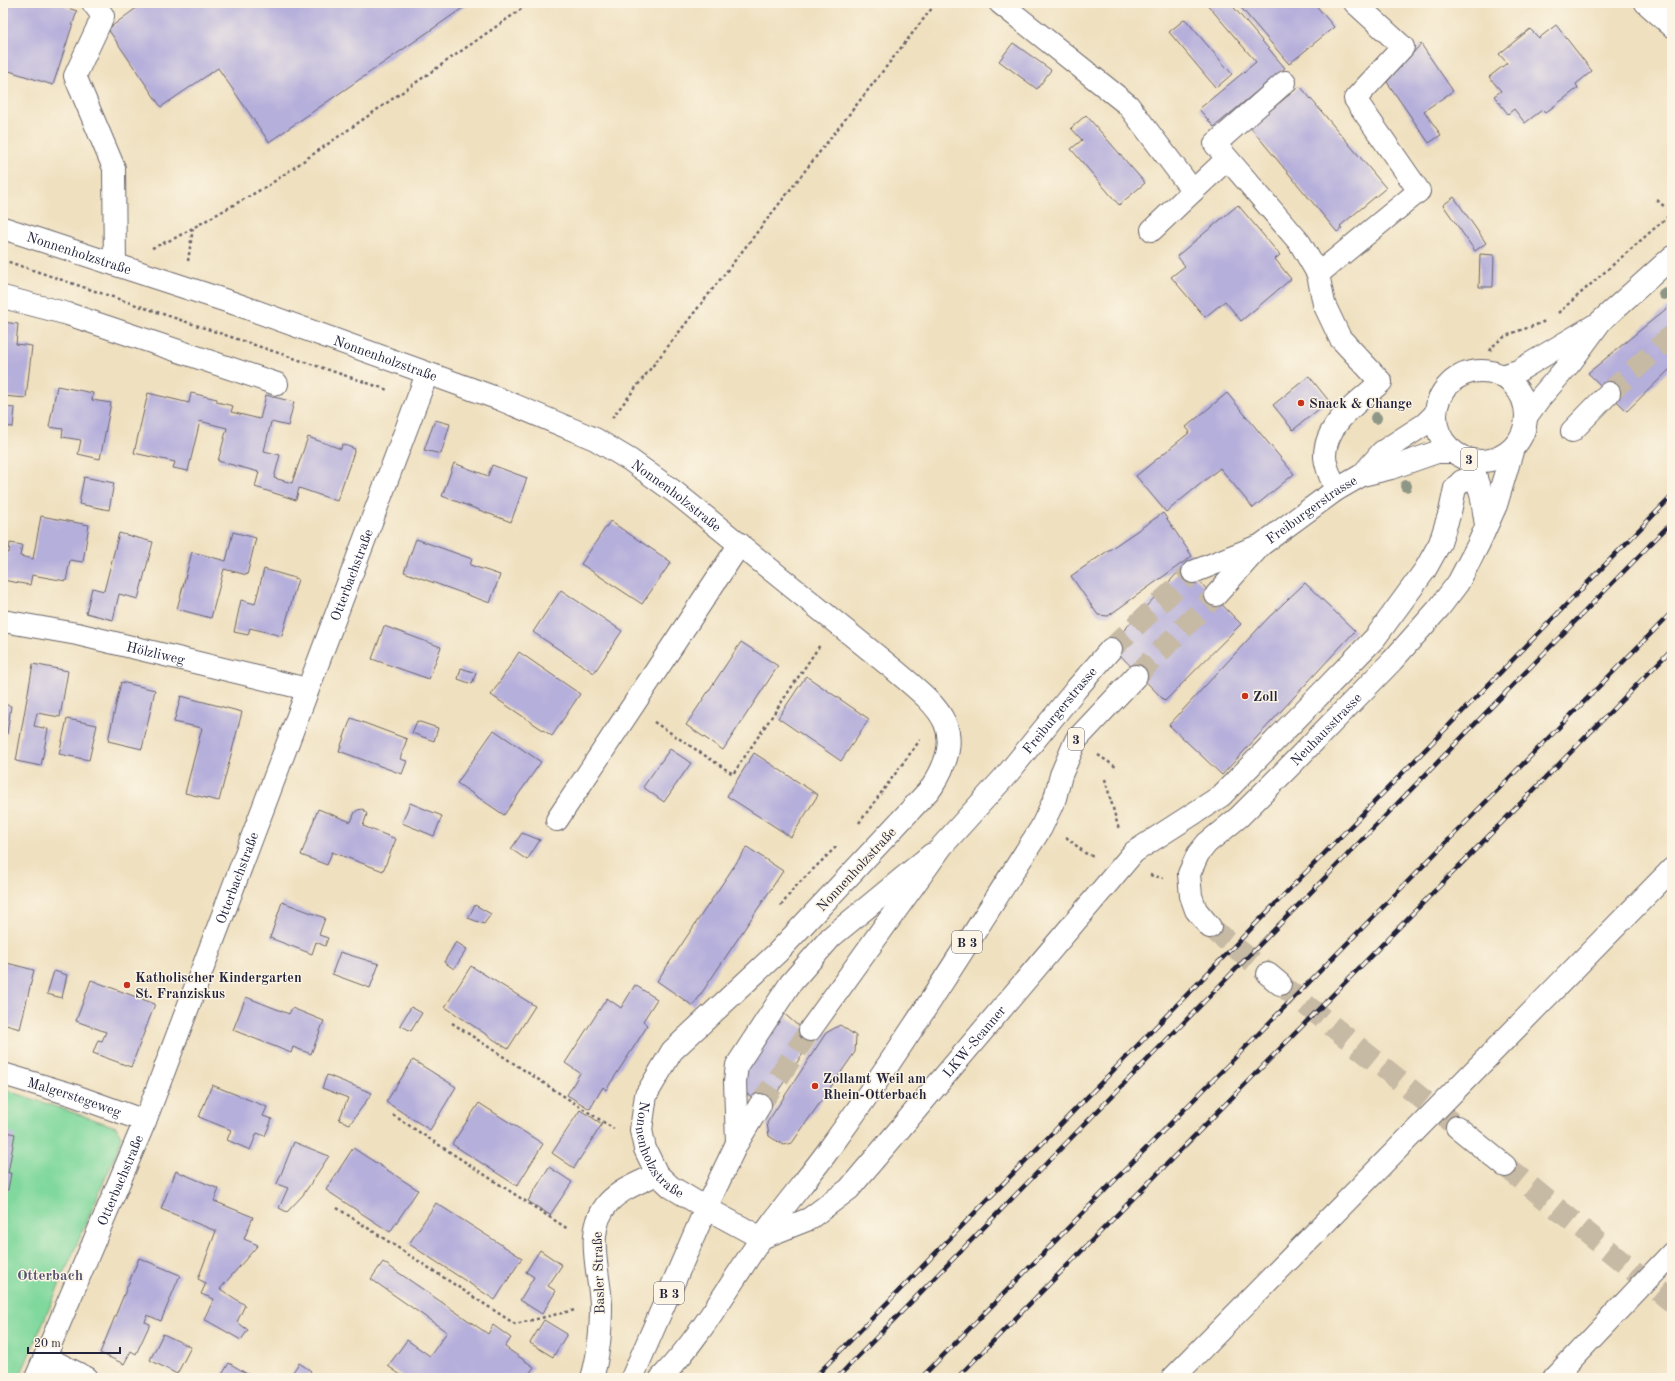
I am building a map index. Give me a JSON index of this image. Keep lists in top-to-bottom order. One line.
{"streets":{"street":["Nonnenholzstraße","3","Freiburgerstrasse","Otterbachstraße","Hölzliweg","Neuhausstrasse","B 3","LKW-Scanner","Malgerstegeweg","Basler Straße"]},"crossings":[["Nonnenholzstraße","Otterbachstraße"],["Nonnenholzstraße","B 3"],["Nonnenholzstraße","LKW-Scanner"],["Nonnenholzstraße","Basler Straße"],["3","Freiburgerstrasse"],["3","Neuhausstrasse"],["3","B 3"],["3","LKW-Scanner"],["Freiburgerstrasse","Neuhausstrasse"],["Freiburgerstrasse","LKW-Scanner"],["Otterbachstraße","Hölzliweg"],["Otterbachstraße","Malgerstegeweg"],["Neuhausstrasse","LKW-Scanner"],["B 3","LKW-Scanner"]],"districts":["Otterbach"],"places":["Snack & Change","Zoll","Katholischer Kindergarten St. Franziskus","Zollamt Weil am Rhein-Otterbach"],"scale_bar":"20 m"}
